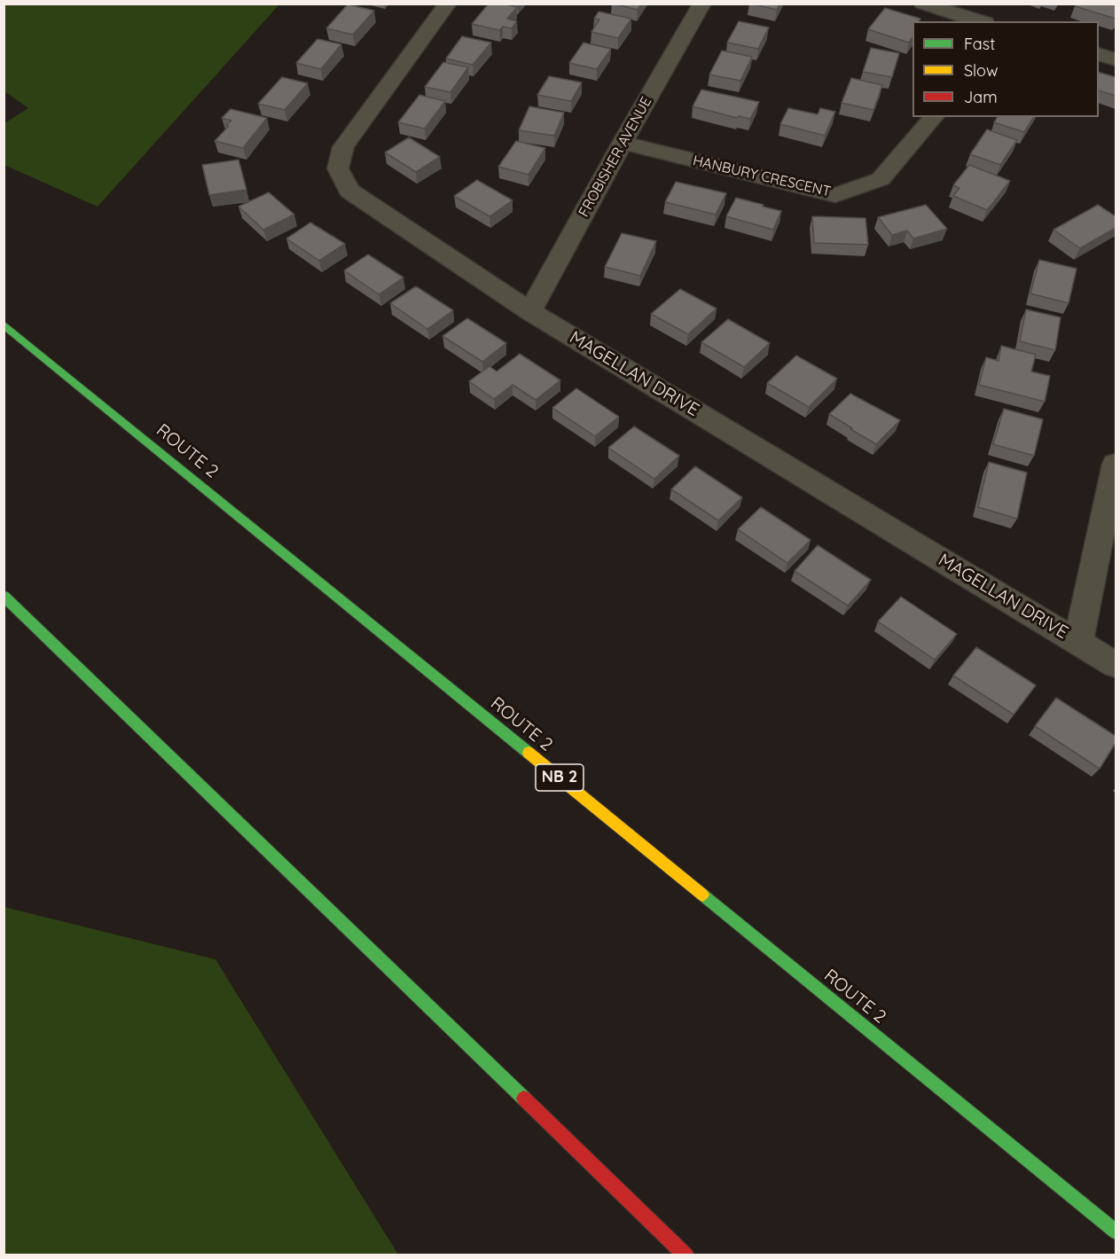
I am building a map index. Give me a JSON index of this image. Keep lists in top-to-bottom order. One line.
{"streets":{"highway":["ROUTE 2","NB 2"],"street":["FROBISHER AVENUE","HANBURY CRESCENT","MAGELLAN DRIVE"]},"crossings":[["FROBISHER AVENUE","HANBURY CRESCENT"],["FROBISHER AVENUE","MAGELLAN DRIVE"]],"legend":["Fast","Slow","Jam"]}
